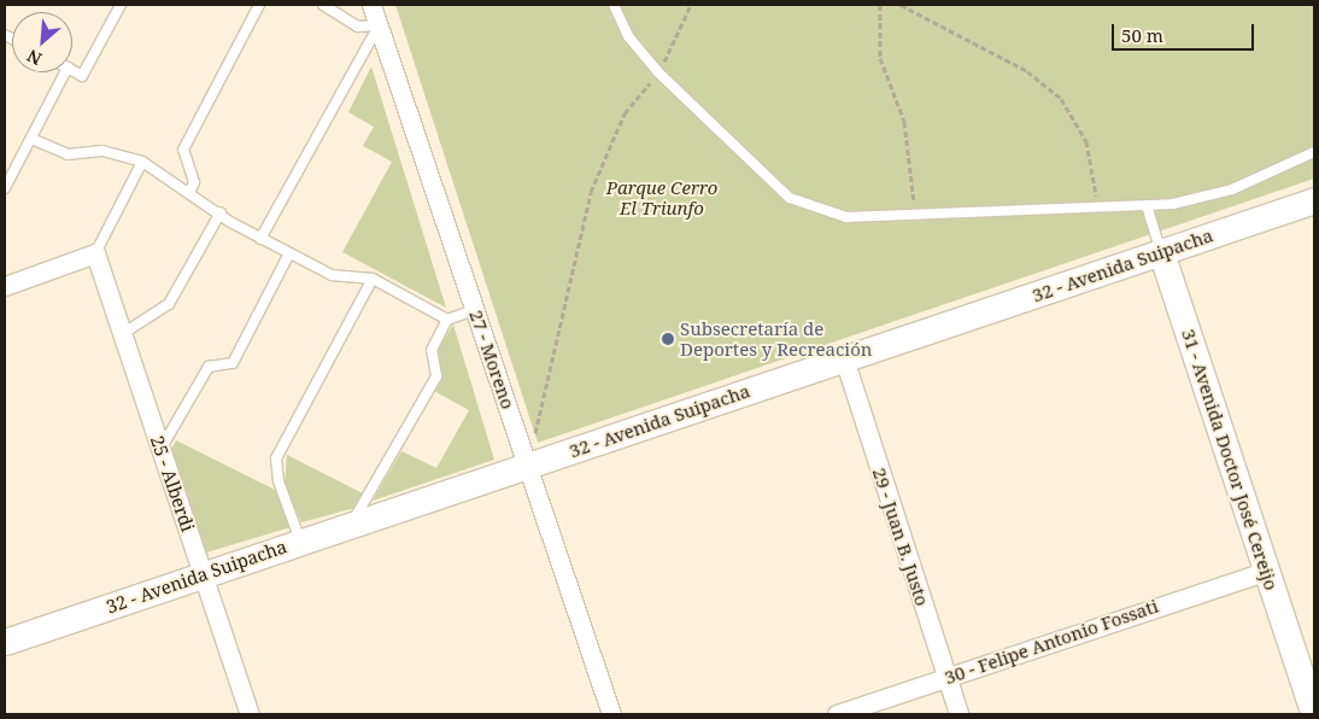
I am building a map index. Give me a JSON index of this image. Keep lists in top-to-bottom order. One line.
{"streets":{"street":["32 - Avenida Suipacha","27 - Moreno","31 - Avenida Doctor José Cereijo","25 - Alberdi","29 - Juan B. Justo","30 - Felipe Antonio Fossati"]},"crossings":[["32 - Avenida Suipacha","27 - Moreno"],["32 - Avenida Suipacha","31 - Avenida Doctor José Cereijo"],["32 - Avenida Suipacha","25 - Alberdi"],["32 - Avenida Suipacha","29 - Juan B. Justo"],["31 - Avenida Doctor José Cereijo","30 - Felipe Antonio Fossati"],["29 - Juan B. Justo","30 - Felipe Antonio Fossati"]],"parks":["Parque Cerro El Triunfo"],"places":["Subsecretaría de Deportes y Recreación"],"scale_bar":"50 m","north":"bottom left"}
